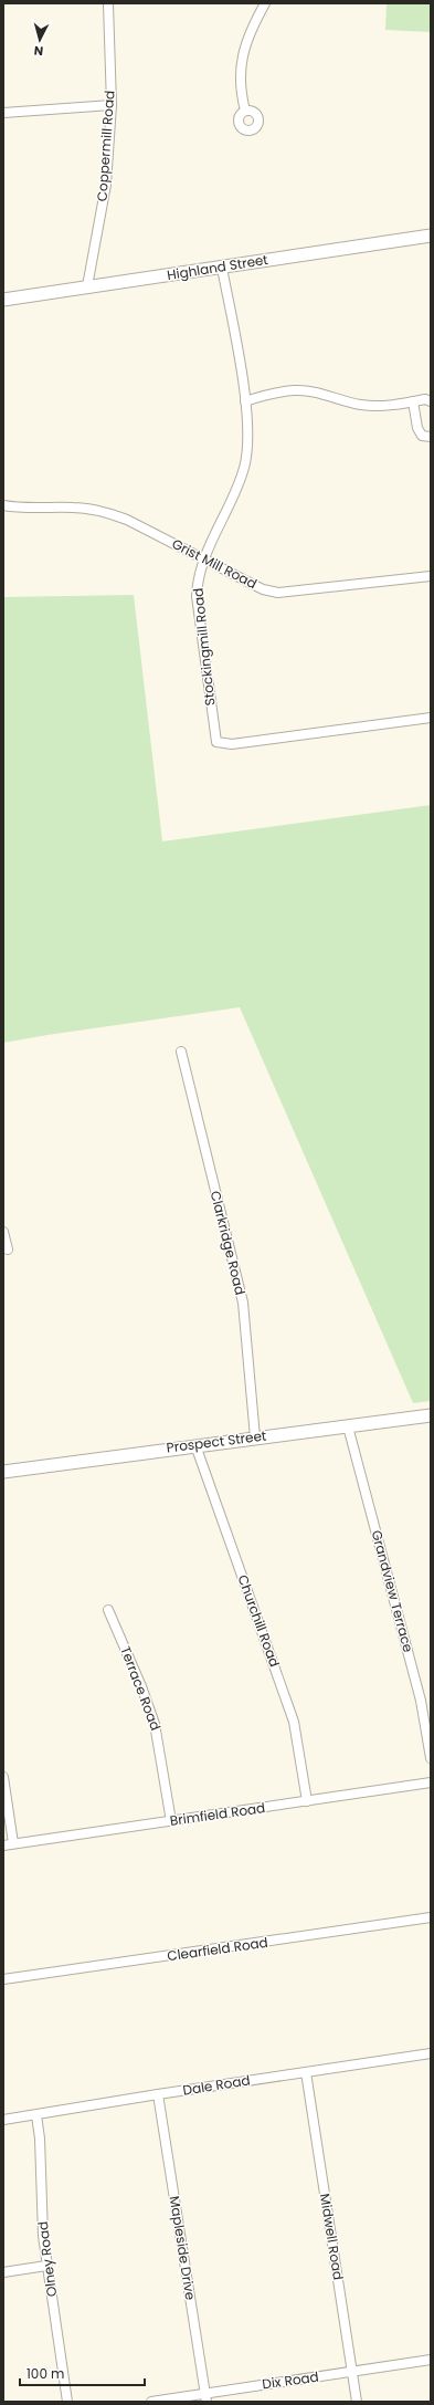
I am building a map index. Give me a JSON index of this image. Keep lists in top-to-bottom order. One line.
{"streets":{"street":["Coppermill Road","Highland Street","Grist Mill Road","Stockingmill Road","Clarkridge Road","Prospect Street","Grandview Terrace","Churchill Road","Terrace Road","Brimfield Road","Clearfield Road","Dale Road","Midwell Road","Mapleside Drive","Olney Road","Dix Road"]},"crossings":[["Coppermill Road","Highland Street"],["Highland Street","Stockingmill Road"],["Grist Mill Road","Stockingmill Road"],["Clarkridge Road","Prospect Street"],["Prospect Street","Grandview Terrace"],["Prospect Street","Churchill Road"],["Churchill Road","Brimfield Road"],["Terrace Road","Brimfield Road"],["Dale Road","Midwell Road"],["Dale Road","Mapleside Drive"],["Dale Road","Olney Road"],["Midwell Road","Dix Road"],["Mapleside Drive","Dix Road"]],"scale_bar":"100 m","north":"bottom"}
